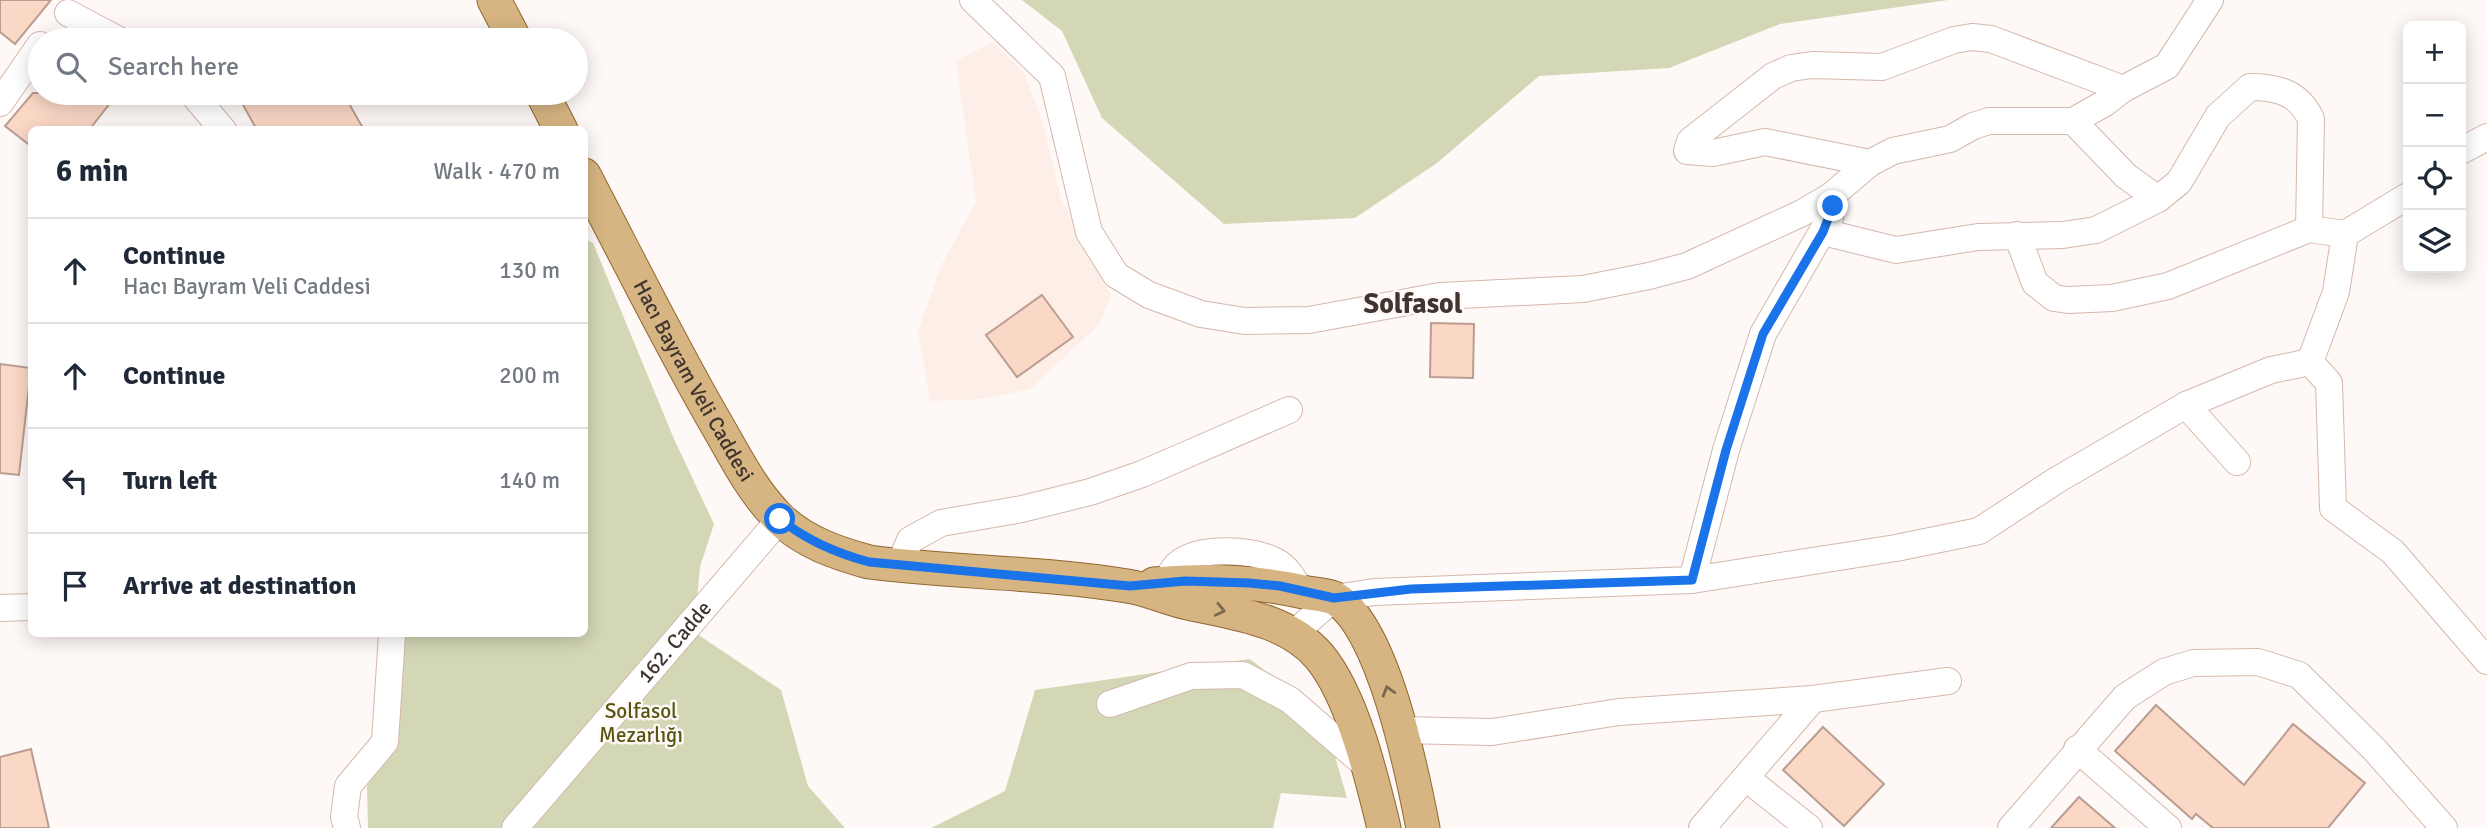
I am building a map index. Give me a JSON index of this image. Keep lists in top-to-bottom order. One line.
{"streets":{"main road":["Hacı Bayram Veli Caddesi"],"street":["162. Cadde"]},"crossings":[["Hacı Bayram Veli Caddesi","162. Cadde"]],"districts":["Solfasol"],"parks":["Solfasol Mezarlığı"],"page":{"map_buttons":["+","−"],"search":"Search here","heading":["6 min","Walk · 470 m"],"list":[["Continue","Hacı Bayram Veli Caddesi","130 m"],["Continue","200 m"],["Turn left","140 m"],"Arrive at destination"]}}
